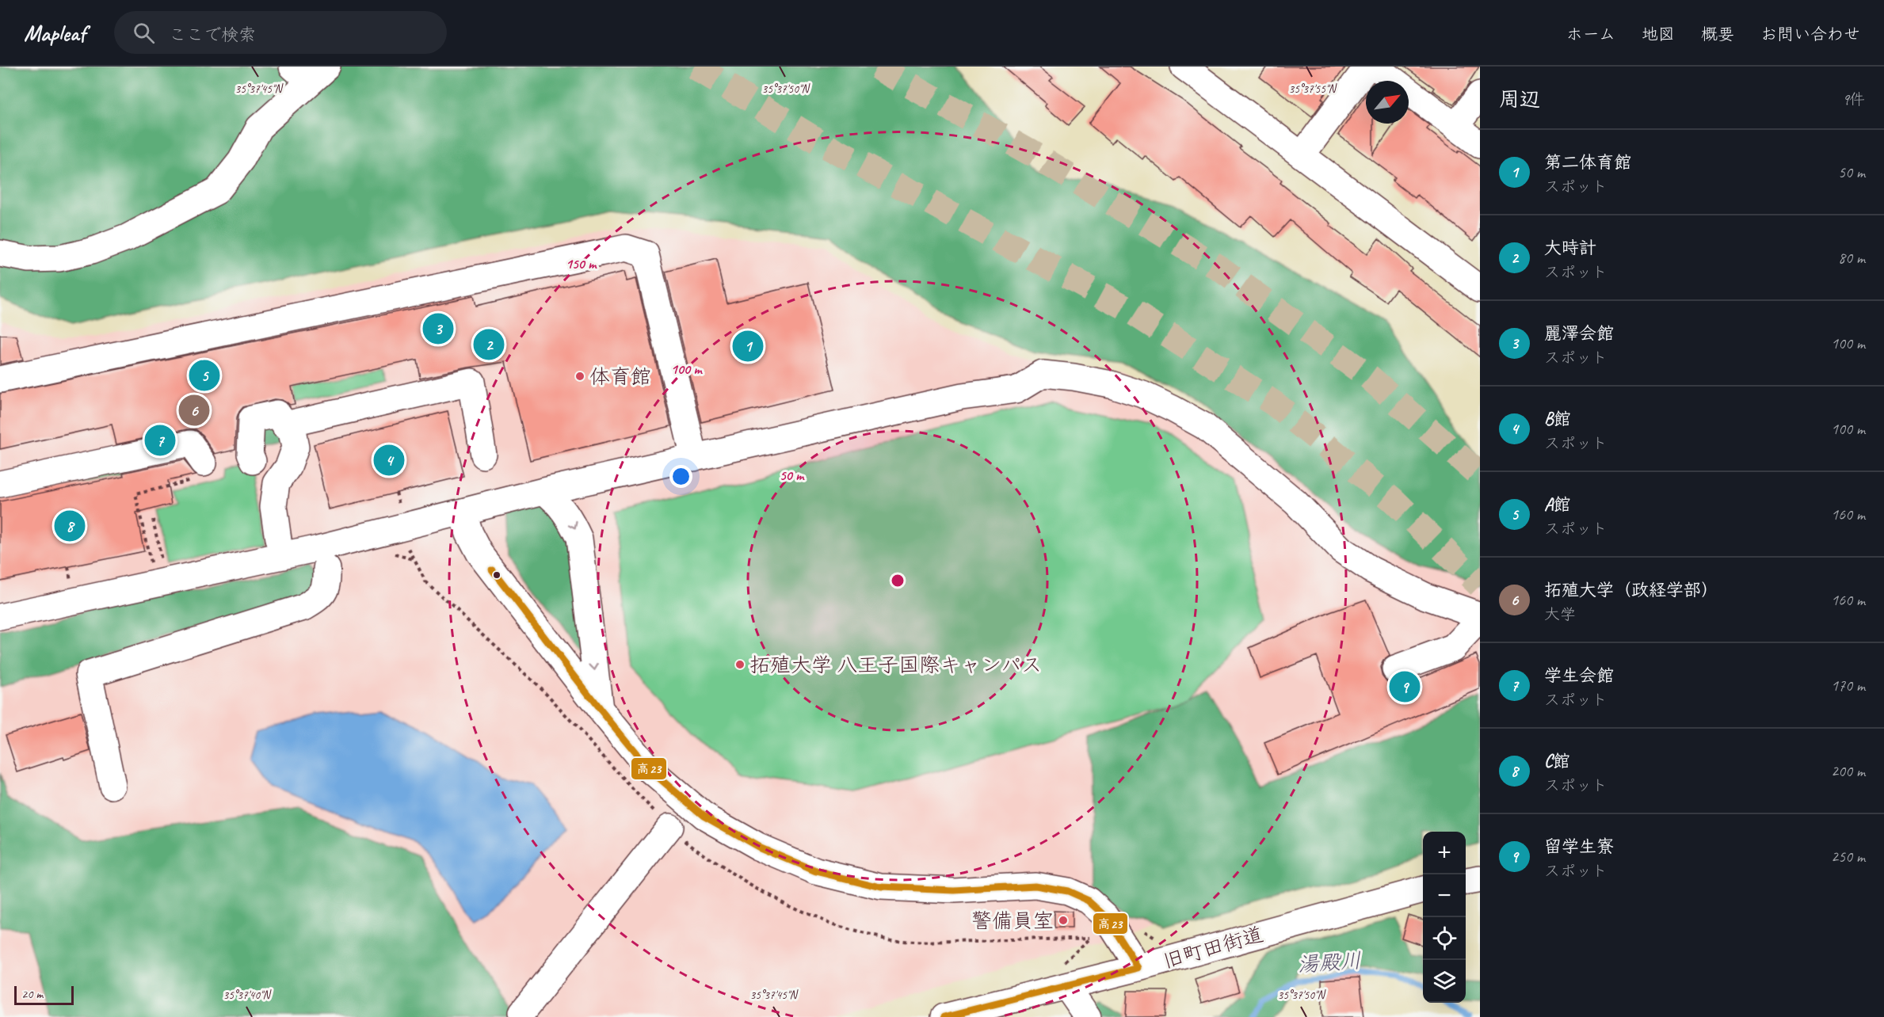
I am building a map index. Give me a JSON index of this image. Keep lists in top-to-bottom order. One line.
{"streets":{"street":["旧町田街道"]},"water":["湯殿川"],"places":["体育館","拓殖大学 八王子国際キャンパス","警備員室"],"lines":["transit line 高23"],"scale_bar":"20 m","north":"top right","page":{"header":"Mapleaf","search":"ここで検索","nav":["ホーム","地図","概要","お問い合わせ"],"heading":["周辺","9件"],"list":[{"mark":"1","name":"第二体育館","note":"スポット","value":"50 m"},{"mark":"2","name":"大時計","note":"スポット","value":"80 m"},{"mark":"3","name":"麗澤会館","note":"スポット","value":"100 m"},{"mark":"4","name":"B館","note":"スポット","value":"100 m"},{"mark":"5","name":"A館","note":"スポット","value":"160 m"},{"mark":"6","name":"拓殖大学（政経学部）","note":"大学","value":"160 m"},{"mark":"7","name":"学生会館","note":"スポット","value":"170 m"},{"mark":"8","name":"C館","note":"スポット","value":"200 m"},{"mark":"9","name":"留学生寮","note":"スポット","value":"250 m"}],"pins":["3","2","1","5","6","7","4","8","9"],"map_buttons":["+","−"],"scale":"20 m"},"coordinates":["35°37'45\"N","35°37'50\"N","35°37'55\"N","35°37'40\"N"],"rings":["150 m","100 m","50 m"]}
